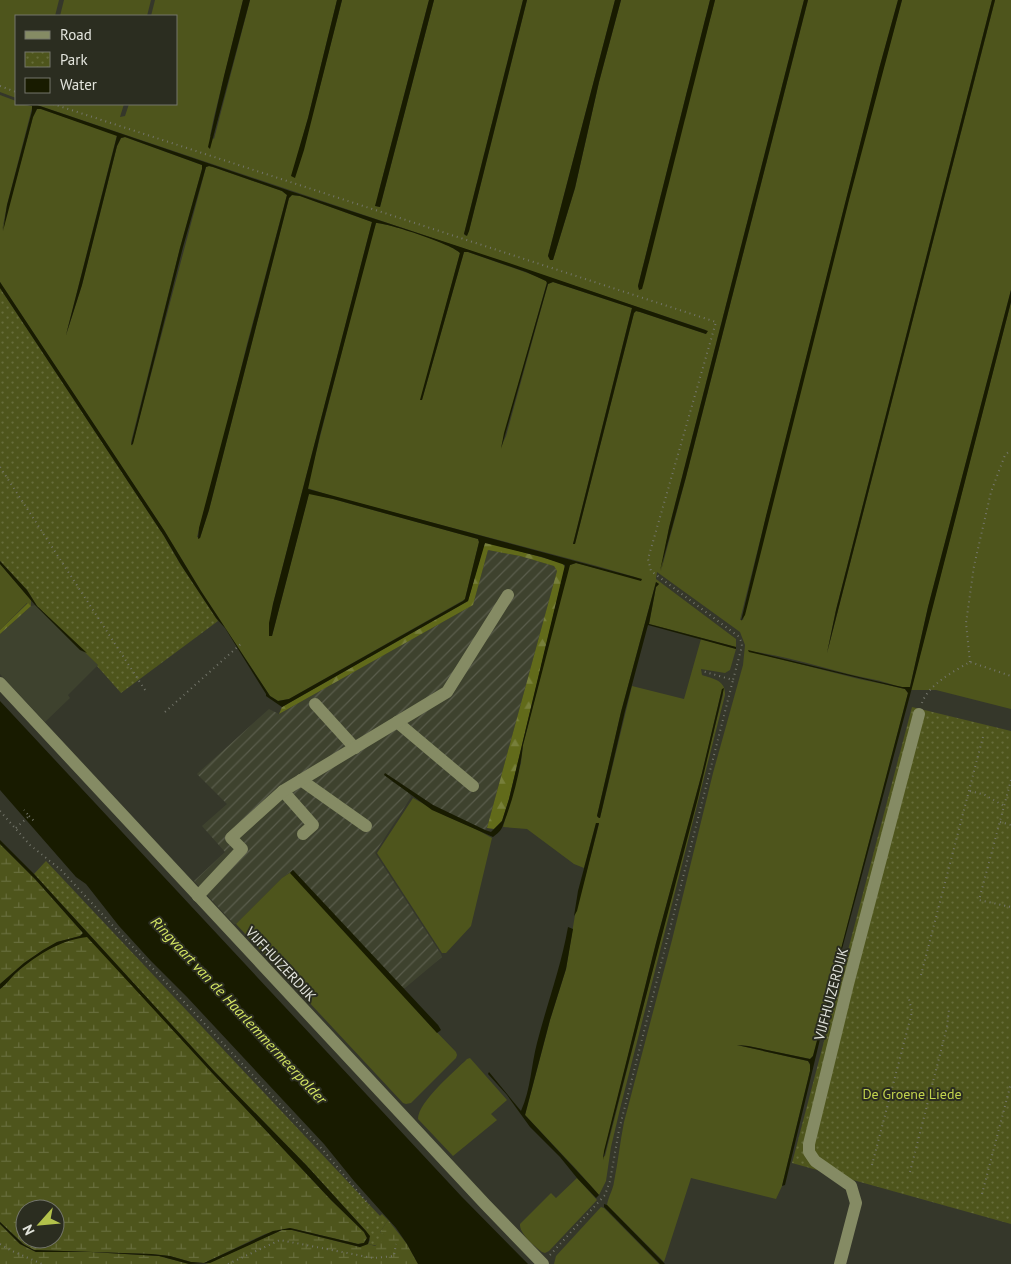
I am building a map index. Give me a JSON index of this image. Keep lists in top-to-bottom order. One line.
{"streets":{"street":["VIJFHUIZERDIJK"]},"water":["Ringvaart van de Haarlemmermeerpolder"],"parks":["De Groene Liede"],"legend":["Road","Park","Water"],"north":"bottom left"}
